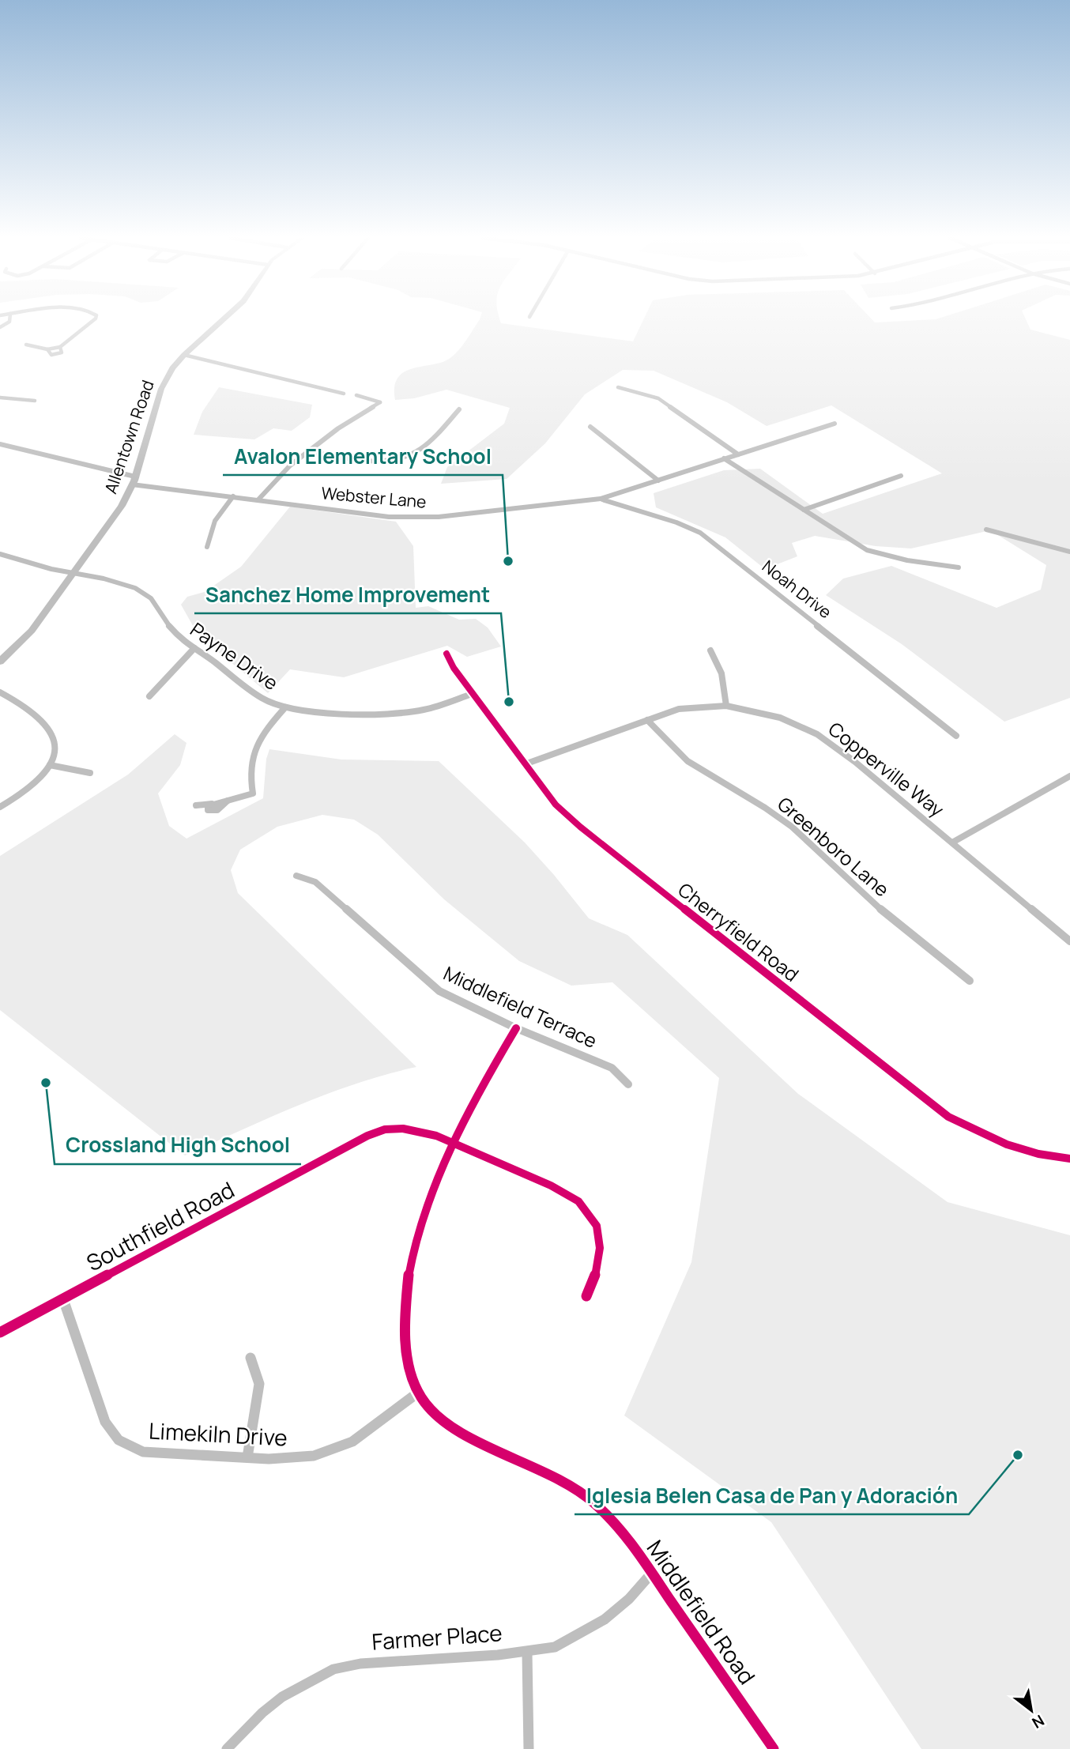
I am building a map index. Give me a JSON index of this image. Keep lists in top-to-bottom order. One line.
{"streets":{"main road":["Allentown Road"],"street":["Webster Lane","Noah Drive","Payne Drive","Copperville Way","Greenboro Lane","Cherryfield Road","Middlefield Terrace","Southfield Road","Limekiln Drive","Middlefield Road","Farmer Place"]},"crossings":[["Allentown Road","Webster Lane"],["Allentown Road","Payne Drive"],["Webster Lane","Noah Drive"],["Payne Drive","Cherryfield Road"],["Copperville Way","Greenboro Lane"],["Copperville Way","Cherryfield Road"],["Middlefield Terrace","Middlefield Road"],["Southfield Road","Limekiln Drive"],["Southfield Road","Middlefield Road"],["Limekiln Drive","Middlefield Road"],["Middlefield Road","Farmer Place"]],"places":["Avalon Elementary School","Sanchez Home Improvement","Crossland High School","Iglesia Belen Casa de Pan y Adoración"],"north":"bottom right"}
